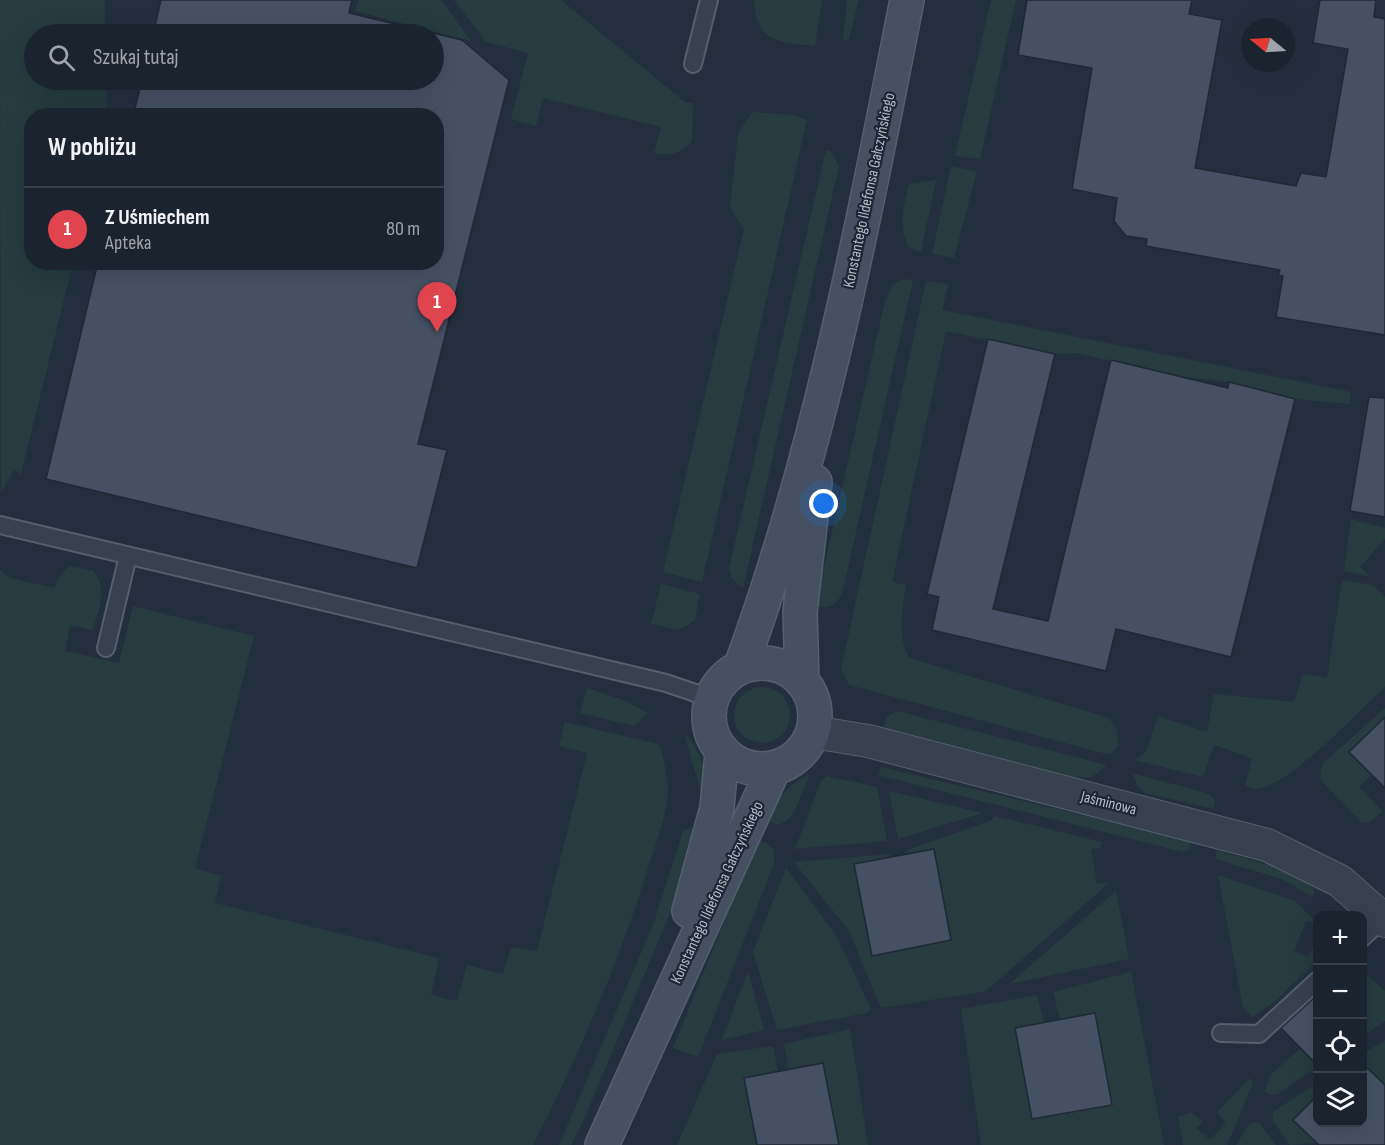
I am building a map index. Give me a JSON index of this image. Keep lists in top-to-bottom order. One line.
{"streets":{"street":["Konstantego Ildefonsa Gałczyńskiego","Jaśminowa"]},"crossings":[["Konstantego Ildefonsa Gałczyńskiego","Jaśminowa"]],"north":"left","page":{"search":"Szukaj tutaj","heading":"W pobliżu","list":[{"mark":"1","name":"Z Uśmiechem","note":"Apteka","value":"80 m"}],"pins":"1","map_buttons":["+","−"]}}
